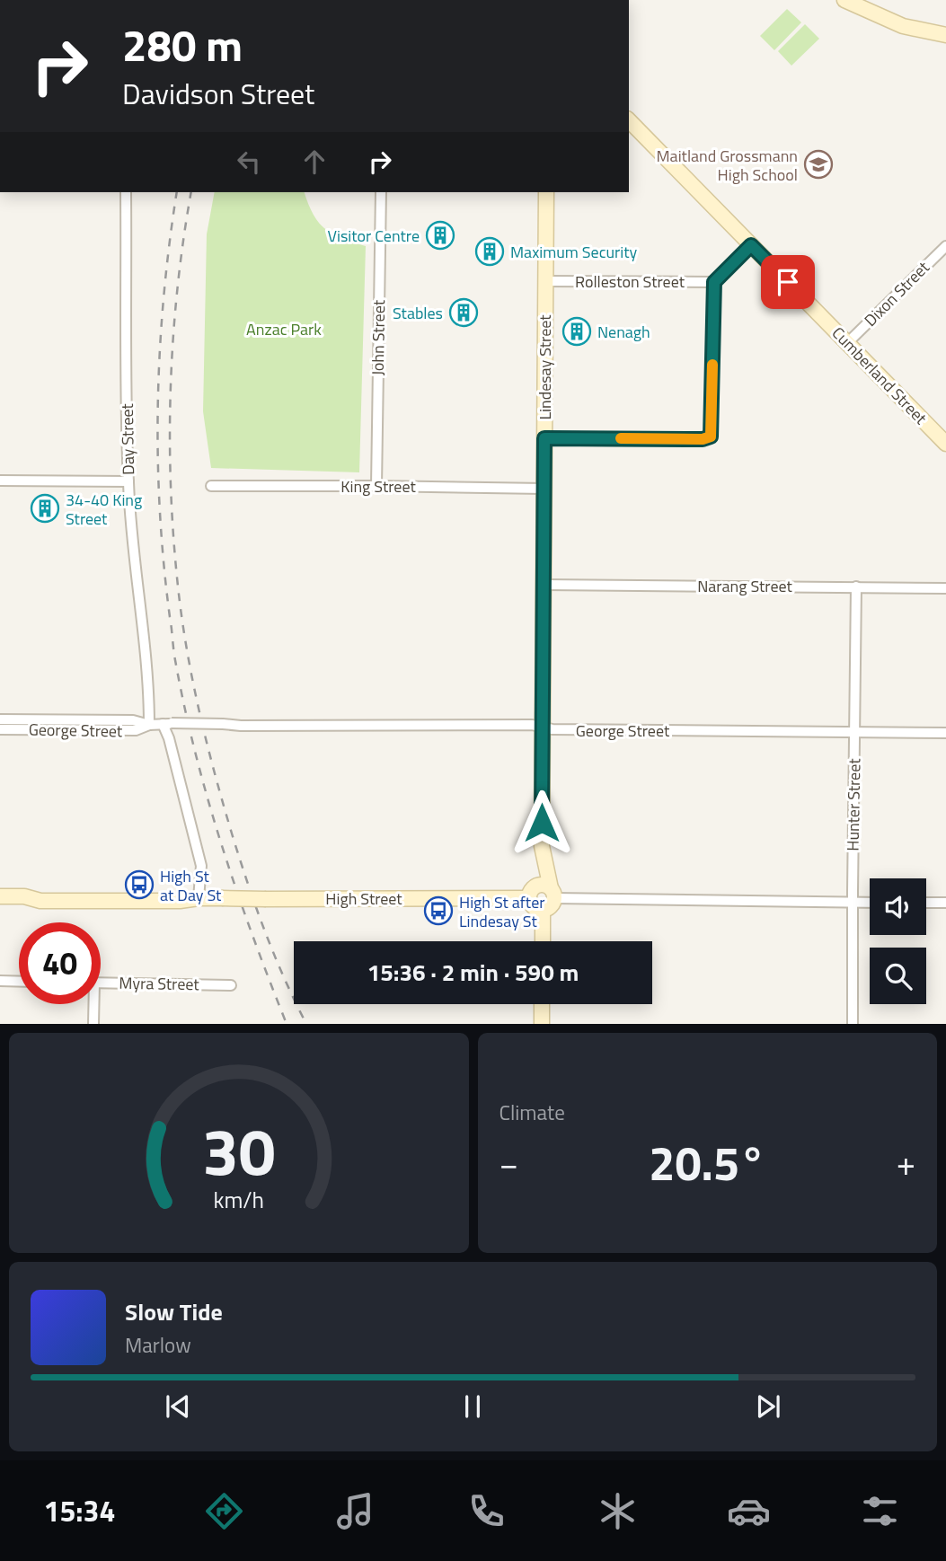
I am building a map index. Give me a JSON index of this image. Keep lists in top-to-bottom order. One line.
{"streets":{"street":["Rolleston Street","Dixon Street","John Street","Lindesay Street","Cumberland Street","Day Street","King Street","Narang Street","George Street","Hunter Street","High Street","Myra Street"]},"crossings":[["Rolleston Street","Lindesay Street"],["Dixon Street","Cumberland Street"],["John Street","King Street"],["Lindesay Street","King Street"],["Lindesay Street","Narang Street"],["Lindesay Street","George Street"],["Lindesay Street","High Street"],["Day Street","George Street"],["Narang Street","Hunter Street"],["George Street","Hunter Street"]],"parks":["Anzac Park"],"places":{"school or university":["Maitland Grossmann High School"],"building":["Visitor Centre","Maximum Security","Stables","Nenagh","34-40 King Street"],"bus stop":["High St at Day St","High St after Lindesay St"]},"page":{"turn":["280 m","Davidson Street"],"limit":"40","trip":"15:36 · 2 min · 590 m","tile":"Climate","heat":["−","20.5°","+"],"song":["Slow Tide","Marlow"],"tabs":"15:34","gauge":["30","km/h"]}}
